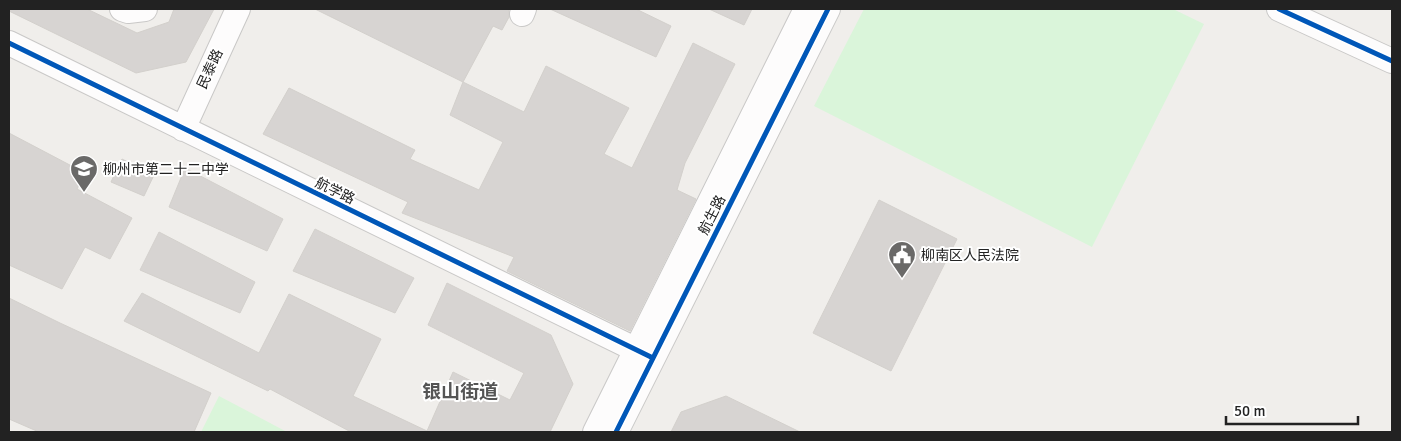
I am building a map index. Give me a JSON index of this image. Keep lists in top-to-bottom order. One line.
{"streets":{"street":["民泰路","航学路","航生路"]},"crossings":[["民泰路","航学路"],["航学路","航生路"]],"districts":["银山街道"],"places":{"school or university":["柳州市第二十二中学"],"public building":["柳南区人民法院"]},"scale_bar":"50 m"}
